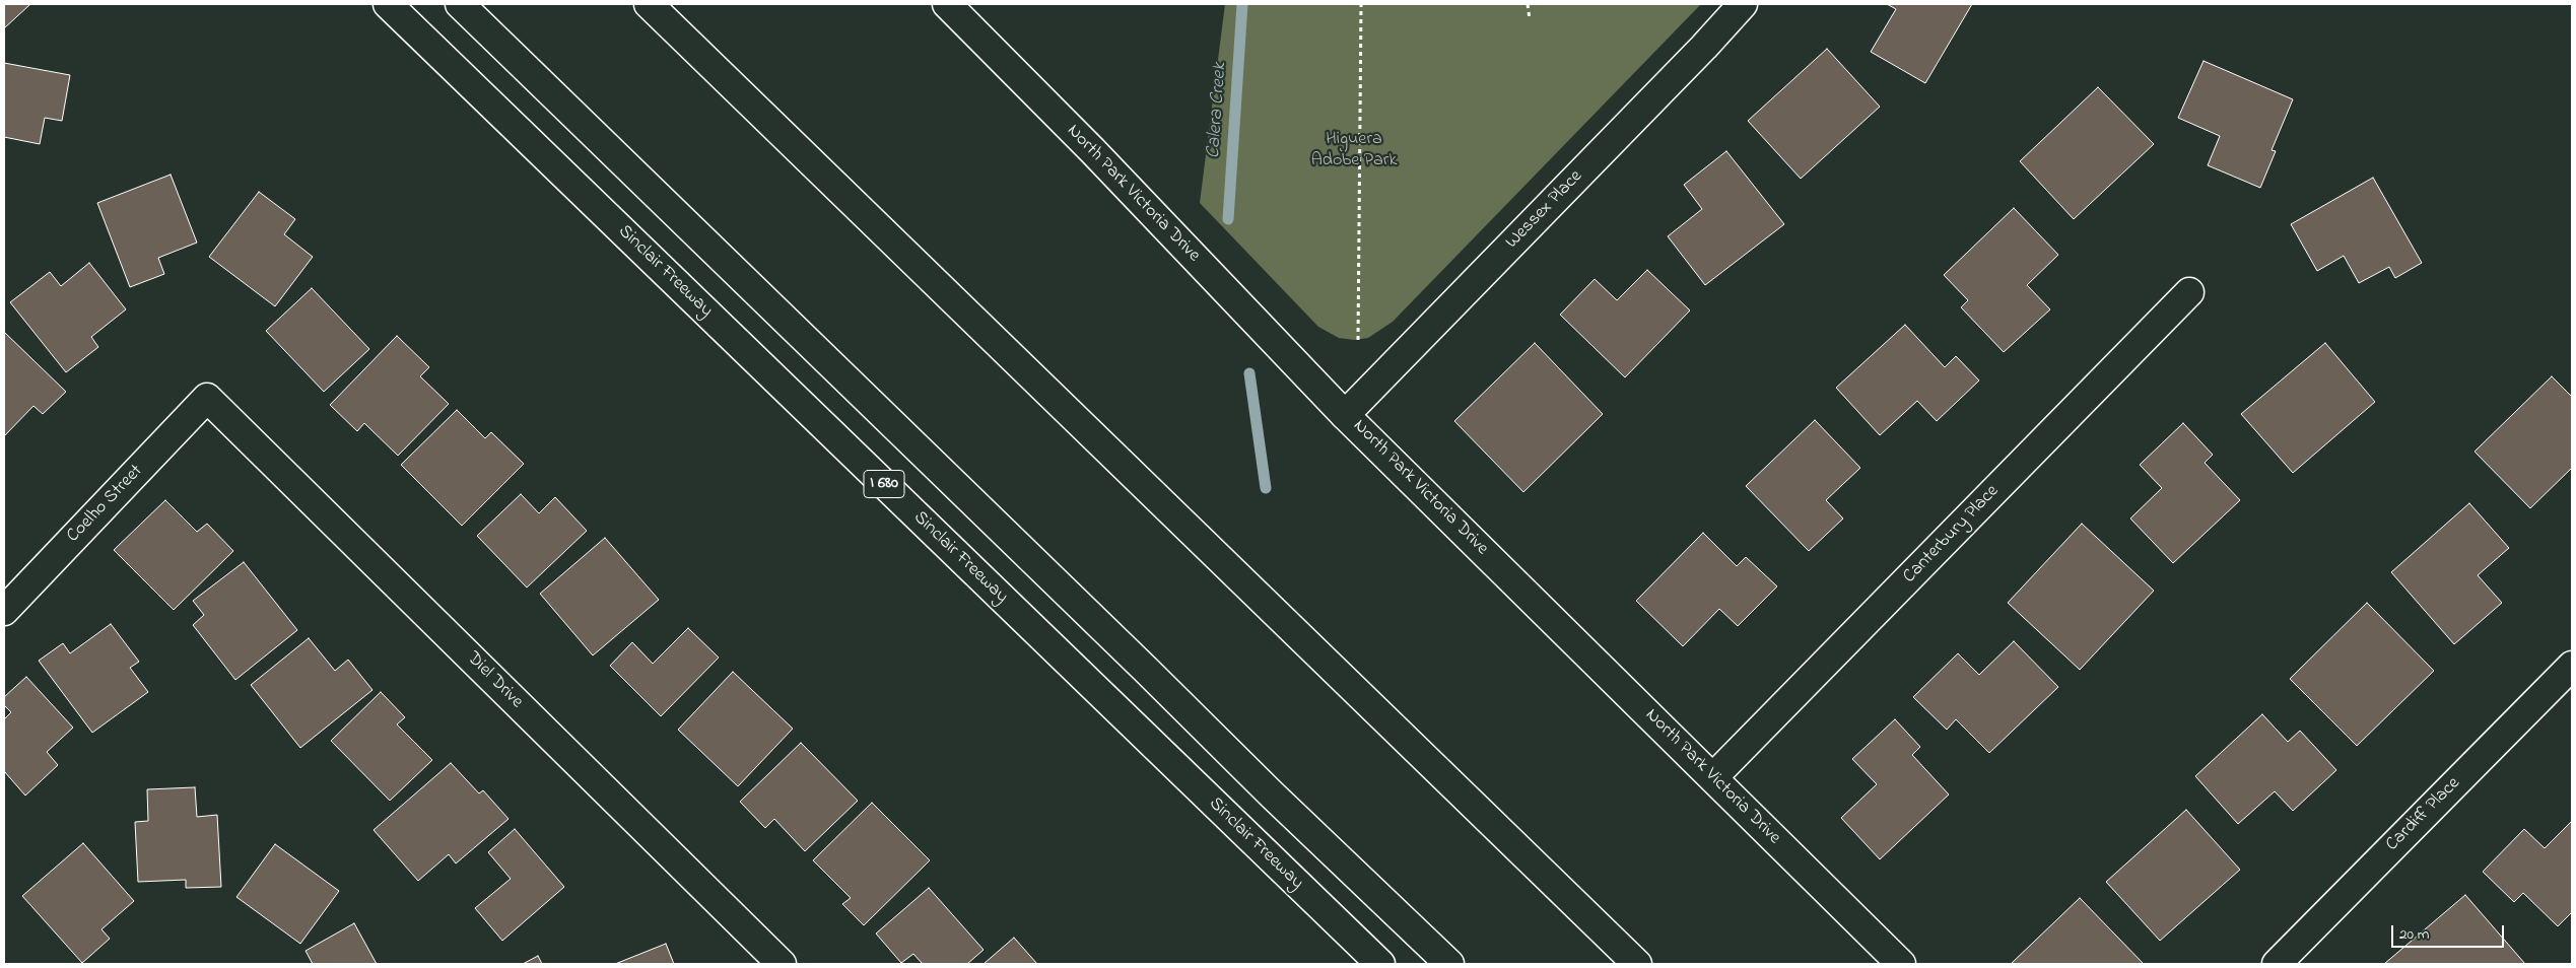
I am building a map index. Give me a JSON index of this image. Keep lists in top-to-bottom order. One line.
{"streets":{"main road":["North Park Victoria Drive","Wessex Place","Sinclair Freeway","I 680","Coelho Street","Canterbury Place","Diel Drive","Cardiff Place"]},"crossings":[["North Park Victoria Drive","Wessex Place"],["North Park Victoria Drive","Canterbury Place"],["Coelho Street","Diel Drive"]],"water":["Calera Creek"],"parks":["Higuera Adobe Park"],"scale_bar":"20 m"}
